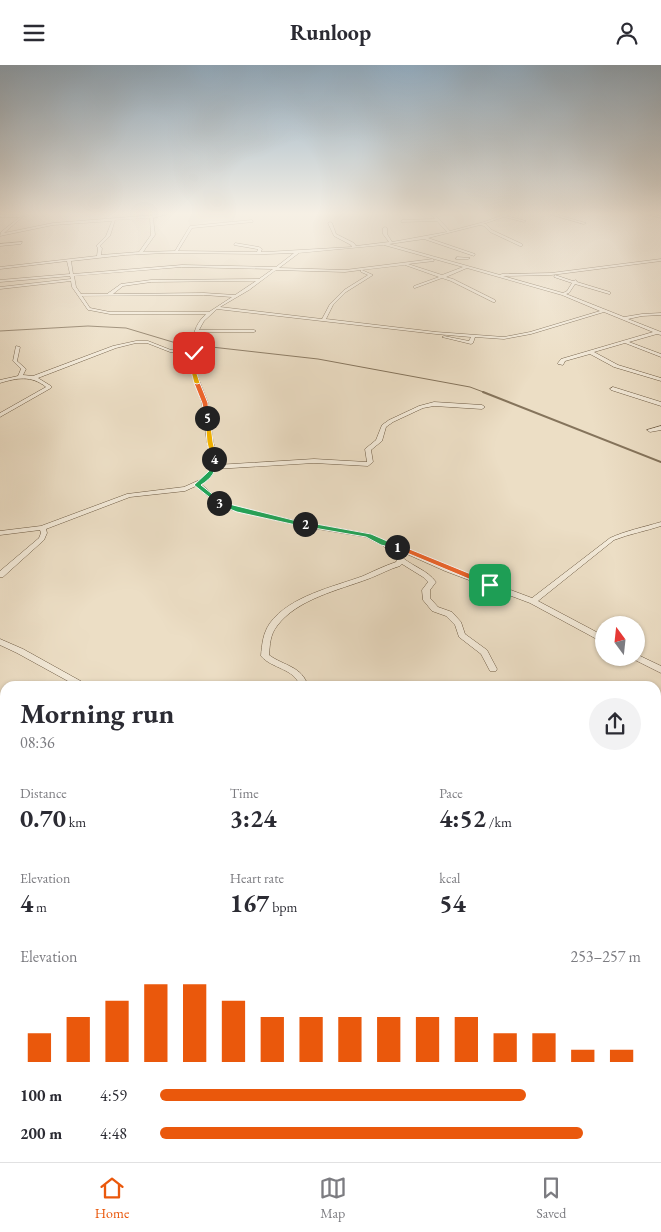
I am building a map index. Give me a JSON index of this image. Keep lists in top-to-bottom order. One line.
{"north":"top","page":{"header":"Runloop","pins":["5","4","3","2","1"],"heading":["Morning run","08:36"],"stats":[["Distance","0.70 km"],["Time","3:24"],["Pace","4:52 /km"],["Elevation","4 m"],["Heart rate","167 bpm"],["kcal","54"]],"chart":["Elevation","253–257 m"],"list":[{"name":"100 m","note":"4:59"},{"name":"200 m","note":"4:48"}],"tabs":["Home","Map","Saved"]}}
